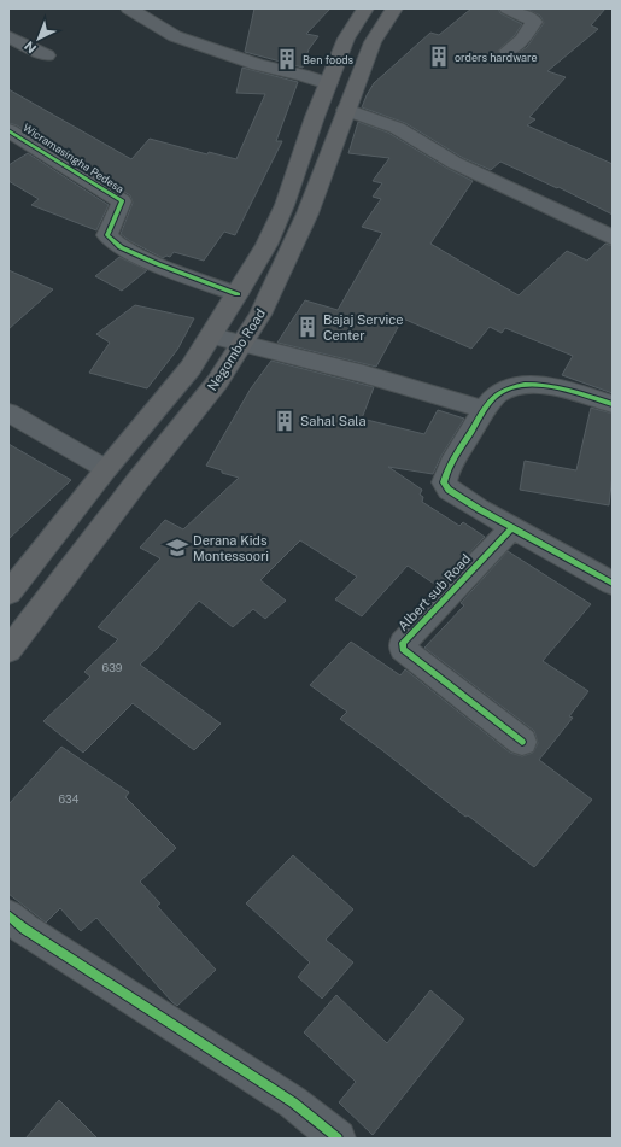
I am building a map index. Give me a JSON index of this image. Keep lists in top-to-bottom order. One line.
{"streets":{"highway":["Negombo Road"],"street":["Wicramasingha Pedesa","Albert sub Road"]},"places":{"building":["orders hardware","Ben foods","Bajaj Service Center","Sahal Sala"],"school or university":["Derana Kids Montessoori"]},"house_numbers":["639","634"],"north":"bottom left"}
